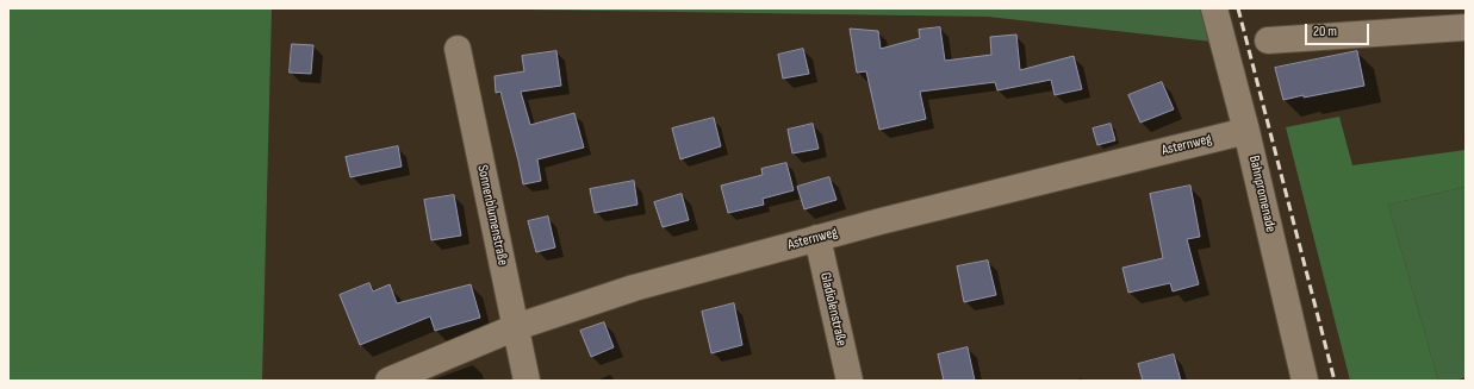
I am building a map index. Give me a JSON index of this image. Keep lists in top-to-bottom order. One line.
{"streets":{"street":["Asternweg","Bahnpromenade","Sonnenblumenstraße","Gladiolenstraße"]},"crossings":[["Asternweg","Bahnpromenade"],["Asternweg","Sonnenblumenstraße"],["Asternweg","Gladiolenstraße"]],"scale_bar":"20 m"}
